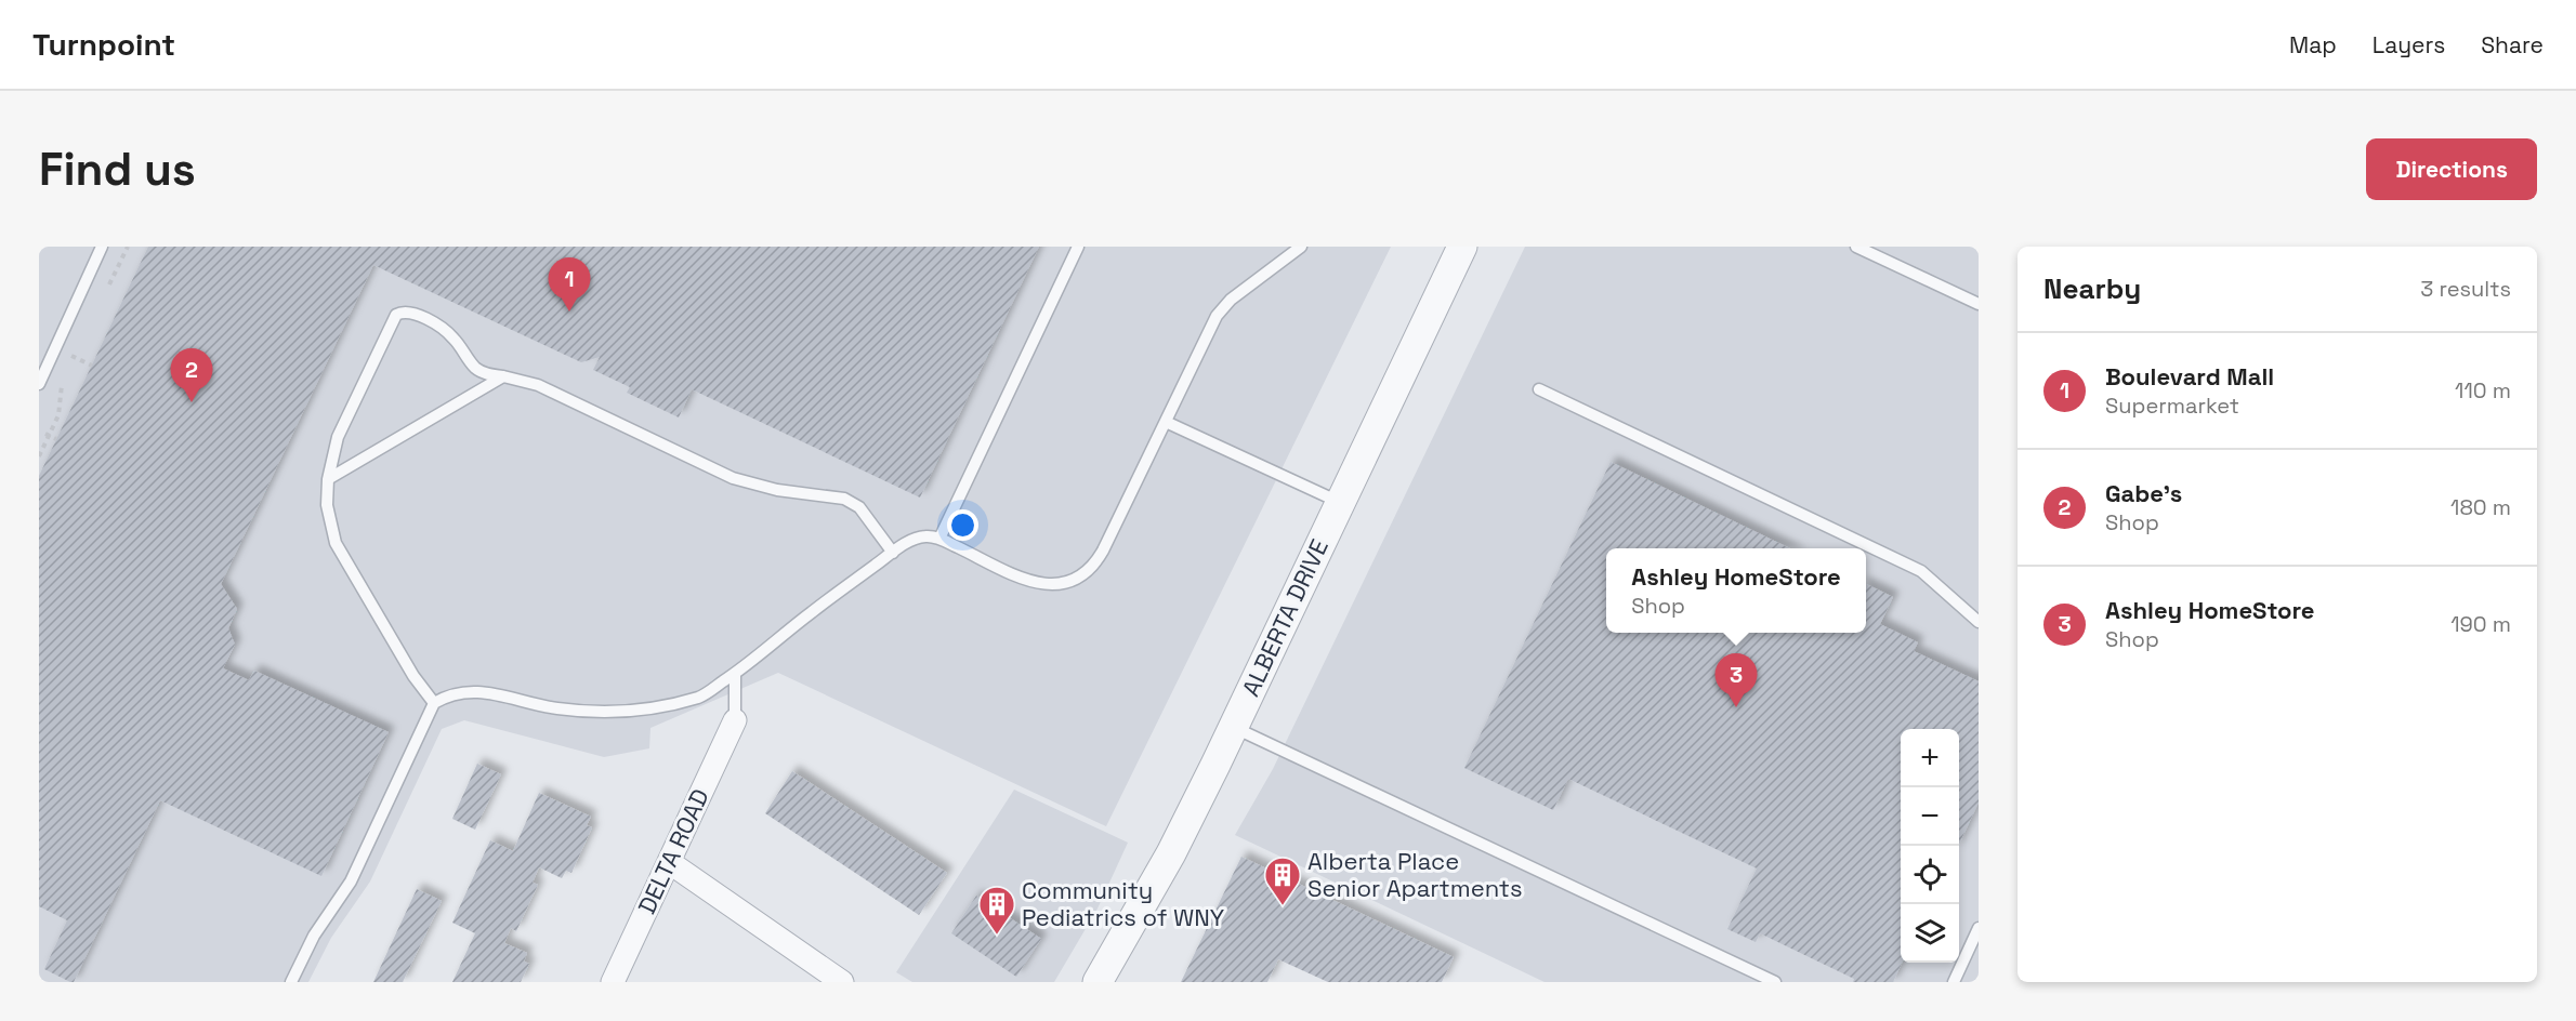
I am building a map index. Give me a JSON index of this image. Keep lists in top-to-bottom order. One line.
{"streets":{"street":["ALBERTA DRIVE","DELTA ROAD"]},"places":{"building":["Alberta Place Senior Apartments","Community Pediatrics of WNY"]},"page":{"header":"Turnpoint","nav":["Map","Layers","Share"],"buttons":"Directions","title":"Find us","heading":["Nearby","3 results"],"pins":["1","2","3"],"list":[{"mark":"1","name":"Boulevard Mall","note":"Supermarket","value":"110 m"},{"mark":"2","name":"Gabe's","note":"Shop","value":"180 m"},{"mark":"3","name":"Ashley HomeStore","note":"Shop","value":"190 m"}],"popup":["Ashley HomeStore","Shop"],"map_buttons":["+","−"]}}
